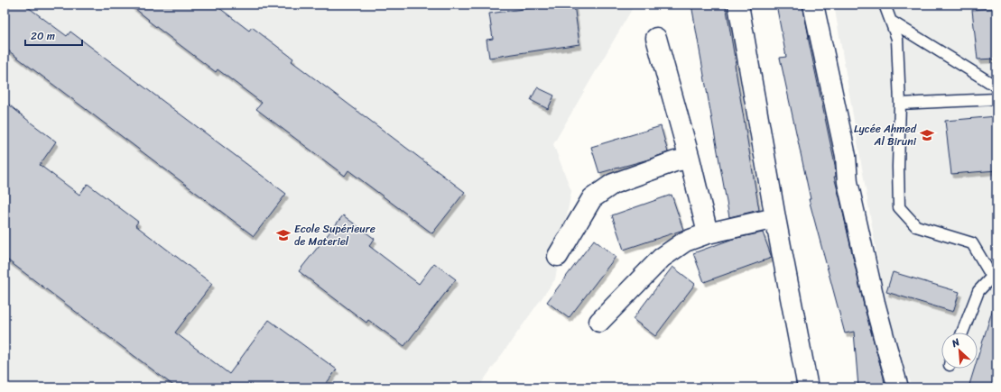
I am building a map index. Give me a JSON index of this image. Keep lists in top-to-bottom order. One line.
{"places":{"school or university":["Lycée Ahmed Al Biruni","Ecole Supérieure de Materiel"]},"scale_bar":"20 m","north":"top left"}
